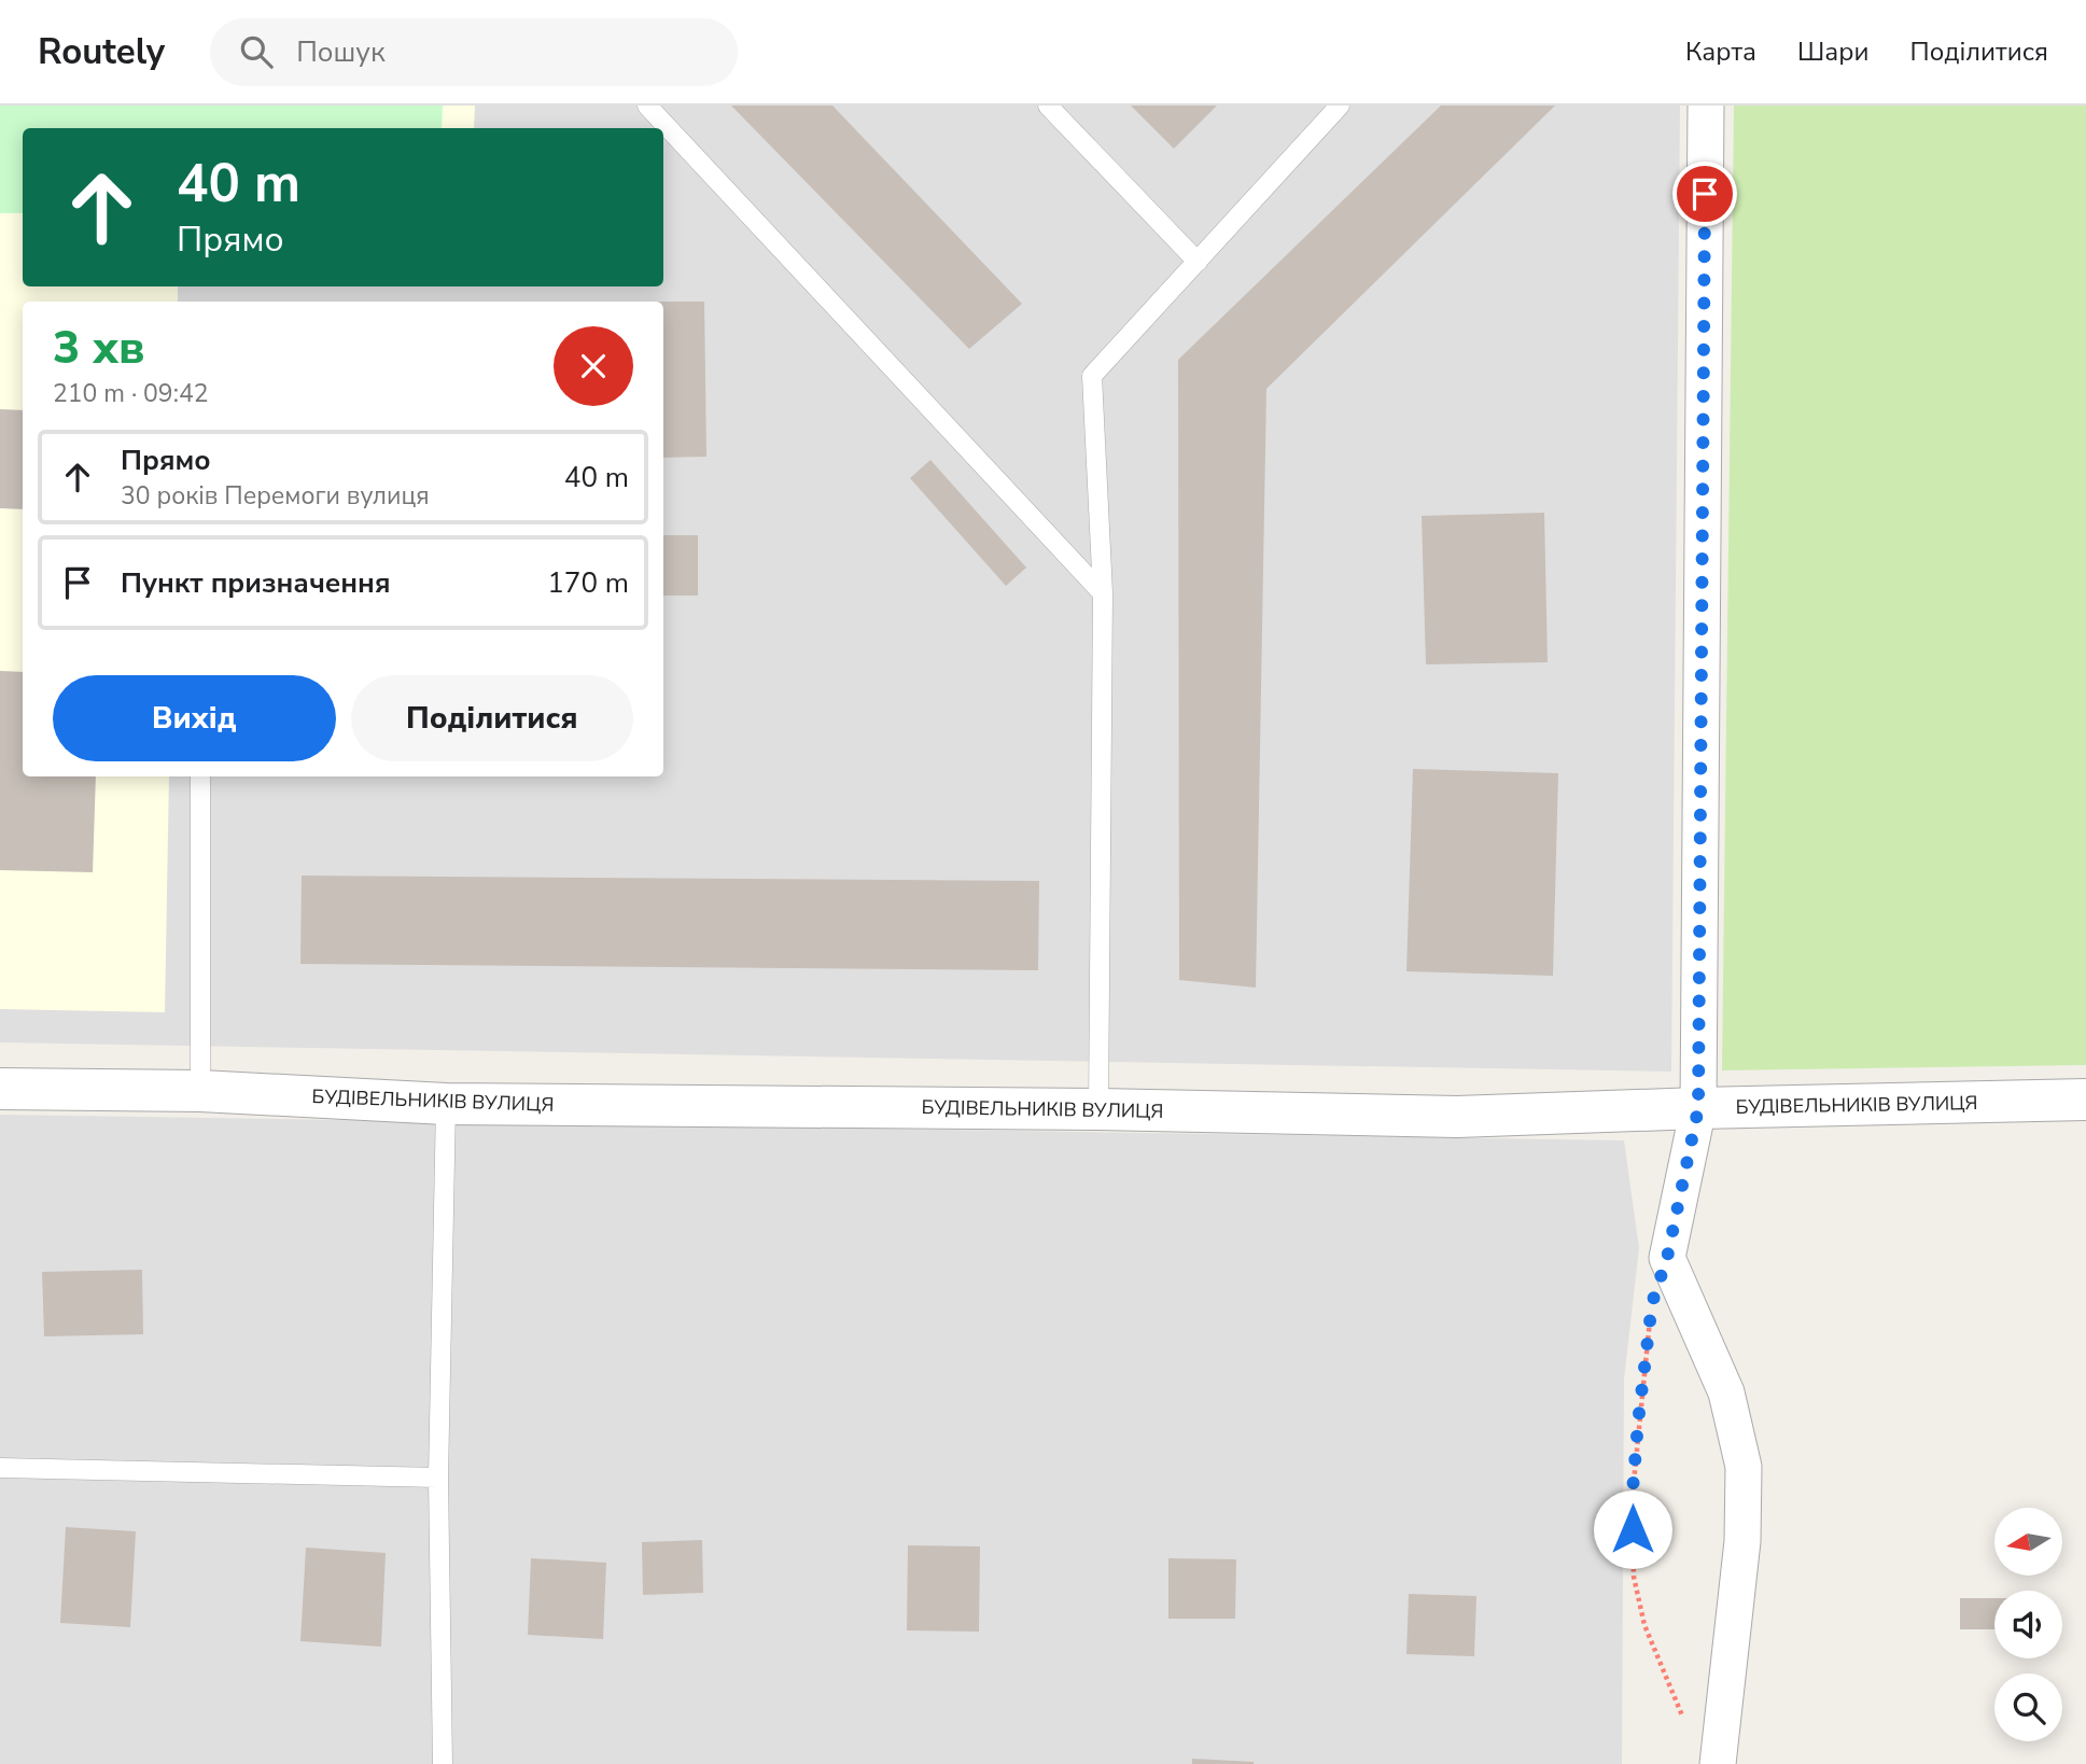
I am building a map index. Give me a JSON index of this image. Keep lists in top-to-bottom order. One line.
{"streets":{"street":["БУДІВЕЛЬНИКІВ ВУЛИЦЯ"]},"north":"left","page":{"header":"Routely","search":"Пошук","nav":["Карта","Шари","Поділитися"],"turn":["40 m","Прямо"],"heading":["3 хв","210 m · 09:42"],"list":[{"name":"Прямо","note":"30 років Перемоги вулиця","value":"40 m"},{"name":"Пункт призначення","value":"170 m"}],"buttons":["Вихід","Поділитися"]}}
